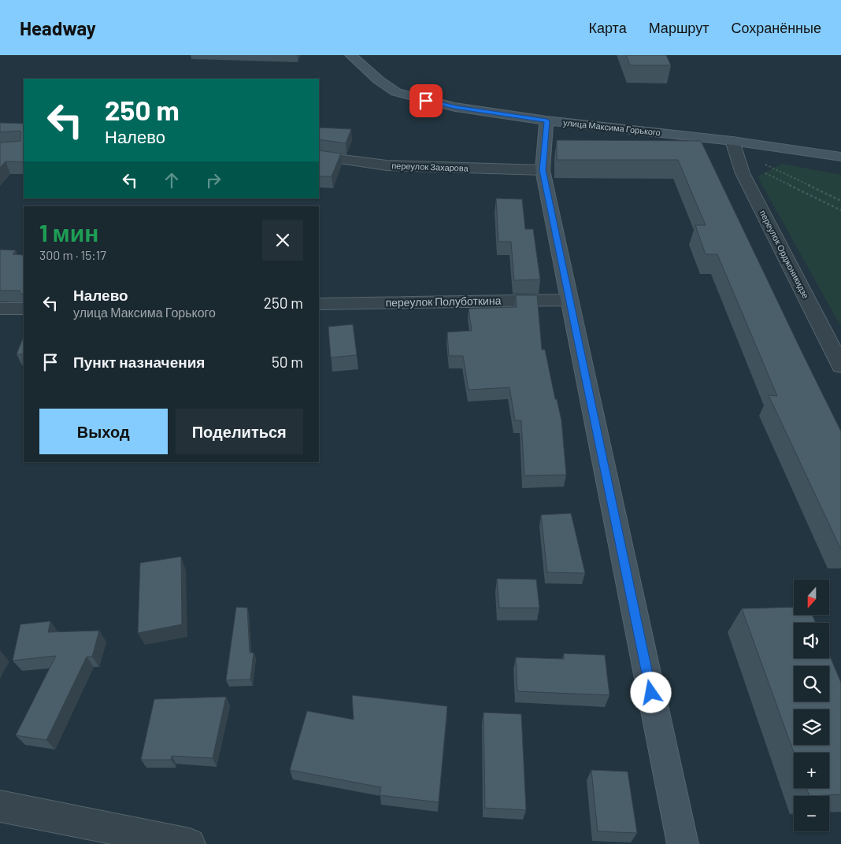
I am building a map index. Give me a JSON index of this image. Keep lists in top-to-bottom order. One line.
{"streets":{"main road":["улица Максима Горького"],"street":["переулок Захарова","переулок Орджоникидзе","переулок Полуботкина"]},"crossings":[["улица Максима Горького","переулок Орджоникидзе"]],"north":"bottom","page":{"header":"Headway","nav":["Карта","Маршрут","Сохранённые"],"turn":["250 m","Налево"],"heading":["1 мин","300 m · 15:17"],"list":[{"name":"Налево","note":"улица Максима Горького","value":"250 m"},{"name":"Пункт назначения","value":"50 m"}],"buttons":["Выход","Поделиться"],"map_buttons":["+","−"]}}
